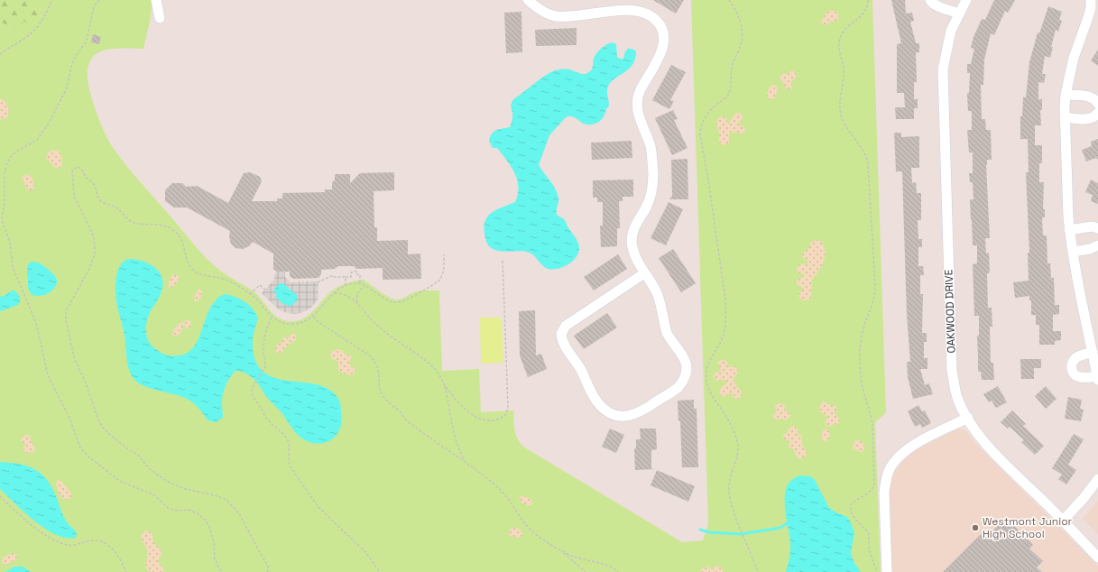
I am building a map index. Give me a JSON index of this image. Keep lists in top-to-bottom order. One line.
{"streets":{"street":["OAKWOOD DRIVE"]},"places":["Westmont Junior High School"]}
